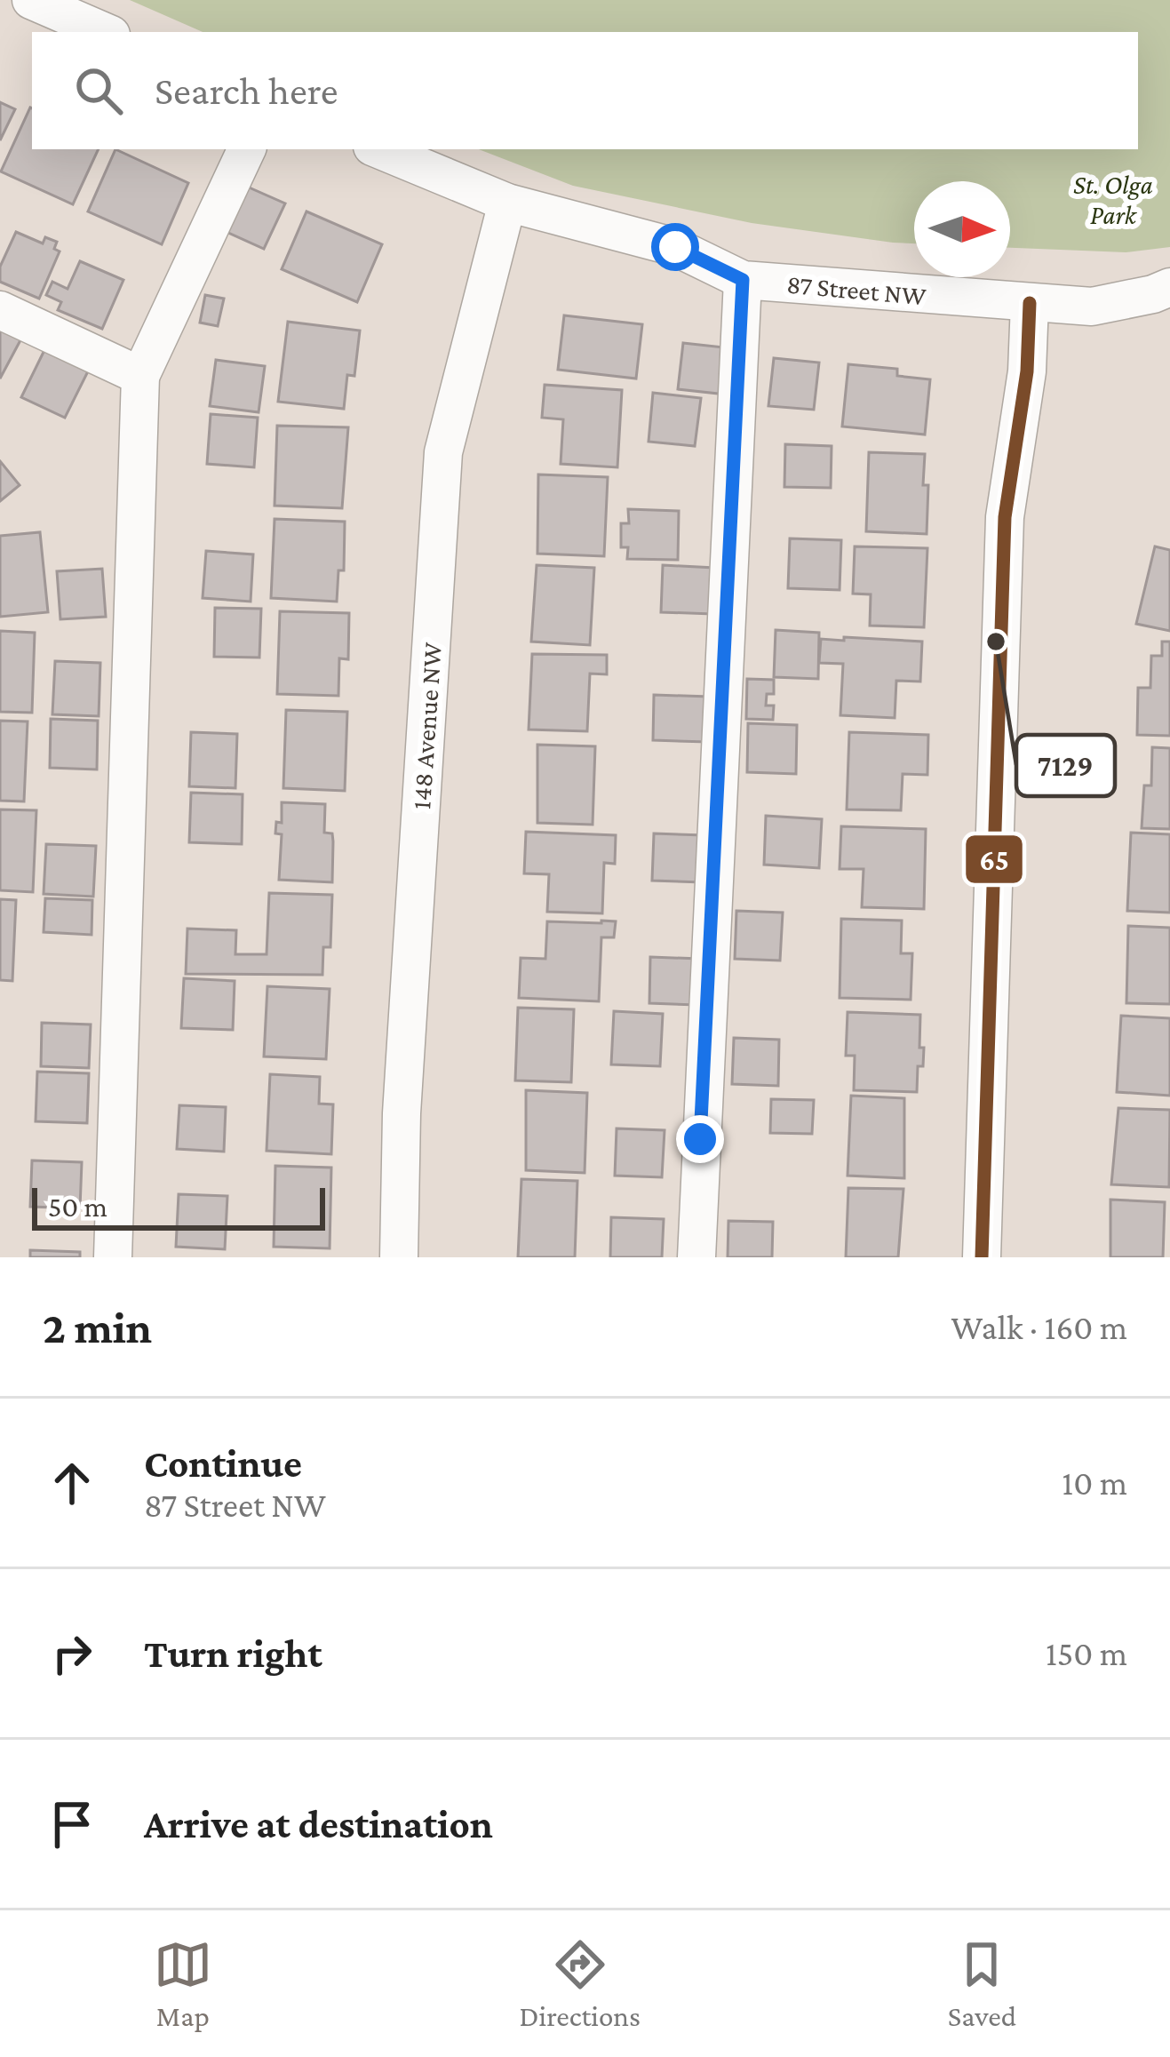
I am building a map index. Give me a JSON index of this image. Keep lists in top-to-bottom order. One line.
{"streets":{"street":["87 Street NW","148 Avenue NW"]},"crossings":[["87 Street NW","148 Avenue NW"]],"parks":["St. Olga Park"],"places":["7129"],"lines":["transit line 65"],"scale_bar":"50 m","north":"right","page":{"search":"Search here","scale":"50 m","heading":["2 min","Walk · 160 m"],"list":[["Continue","87 Street NW","10 m"],["Turn right","150 m"],"Arrive at destination"],"nav":["Map","Directions","Saved"]}}
